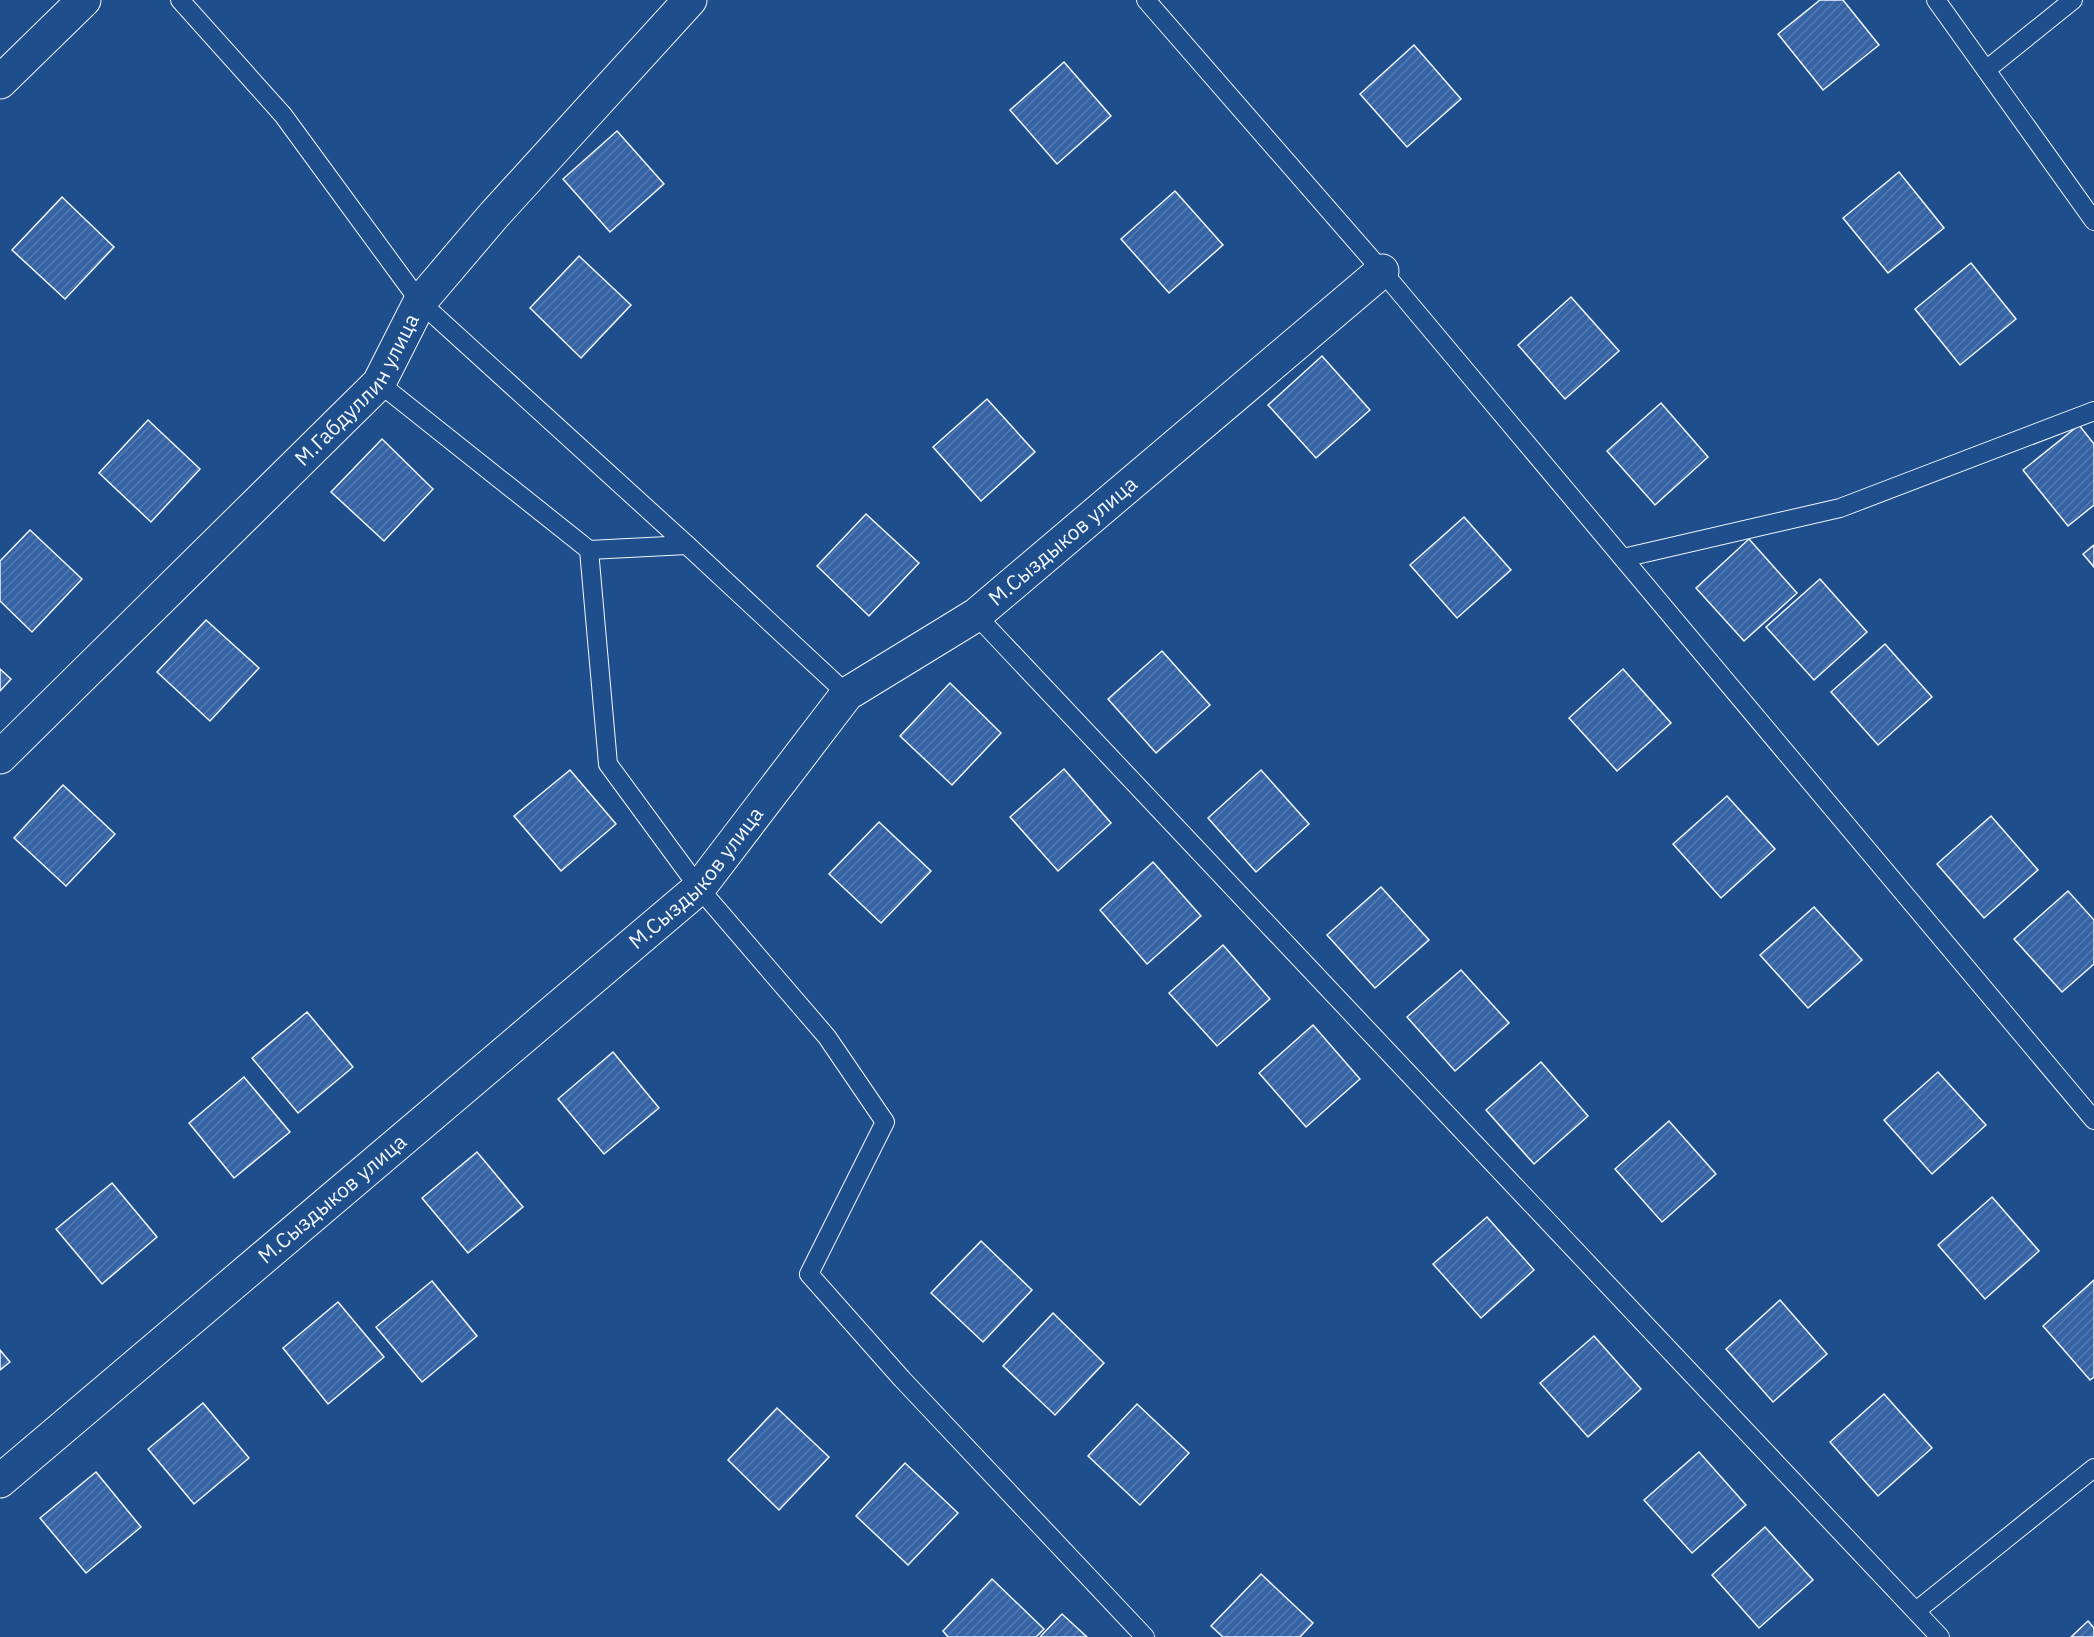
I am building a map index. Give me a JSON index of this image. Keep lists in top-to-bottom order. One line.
{"streets":{"street":["М.Габдуллин улица","М.Сыздыков улица"]}}
